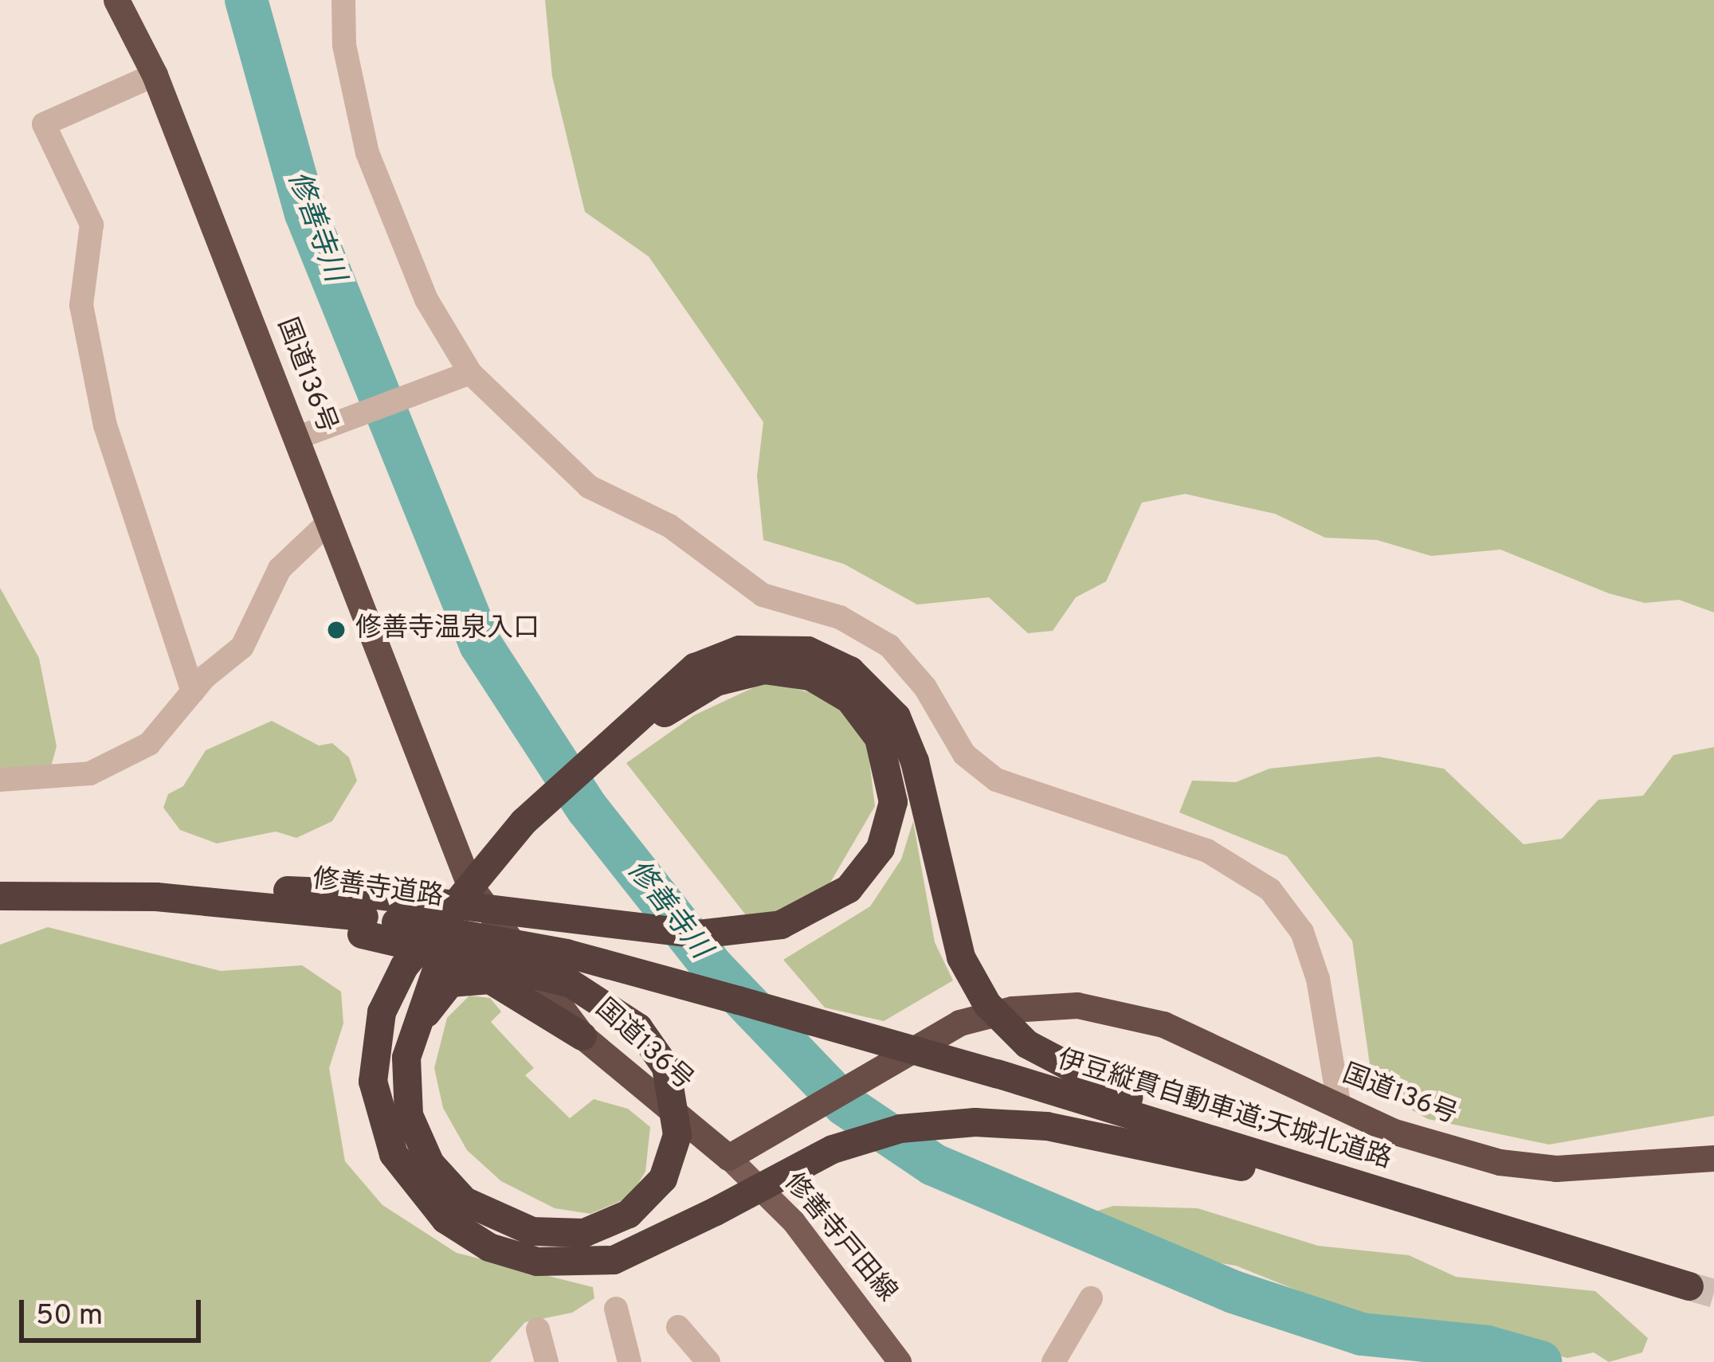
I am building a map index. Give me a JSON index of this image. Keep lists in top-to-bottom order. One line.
{"streets":{"highway":["国道136号","修善寺道路","伊豆縦貫自動車道;天城北道路"],"main road":["修善寺戸田線"]},"crossings":[["国道136号","修善寺戸田線"],["修善寺道路","伊豆縦貫自動車道;天城北道路"]],"water":["修善寺川"],"places":["修善寺温泉入口"],"scale_bar":"50 m"}
